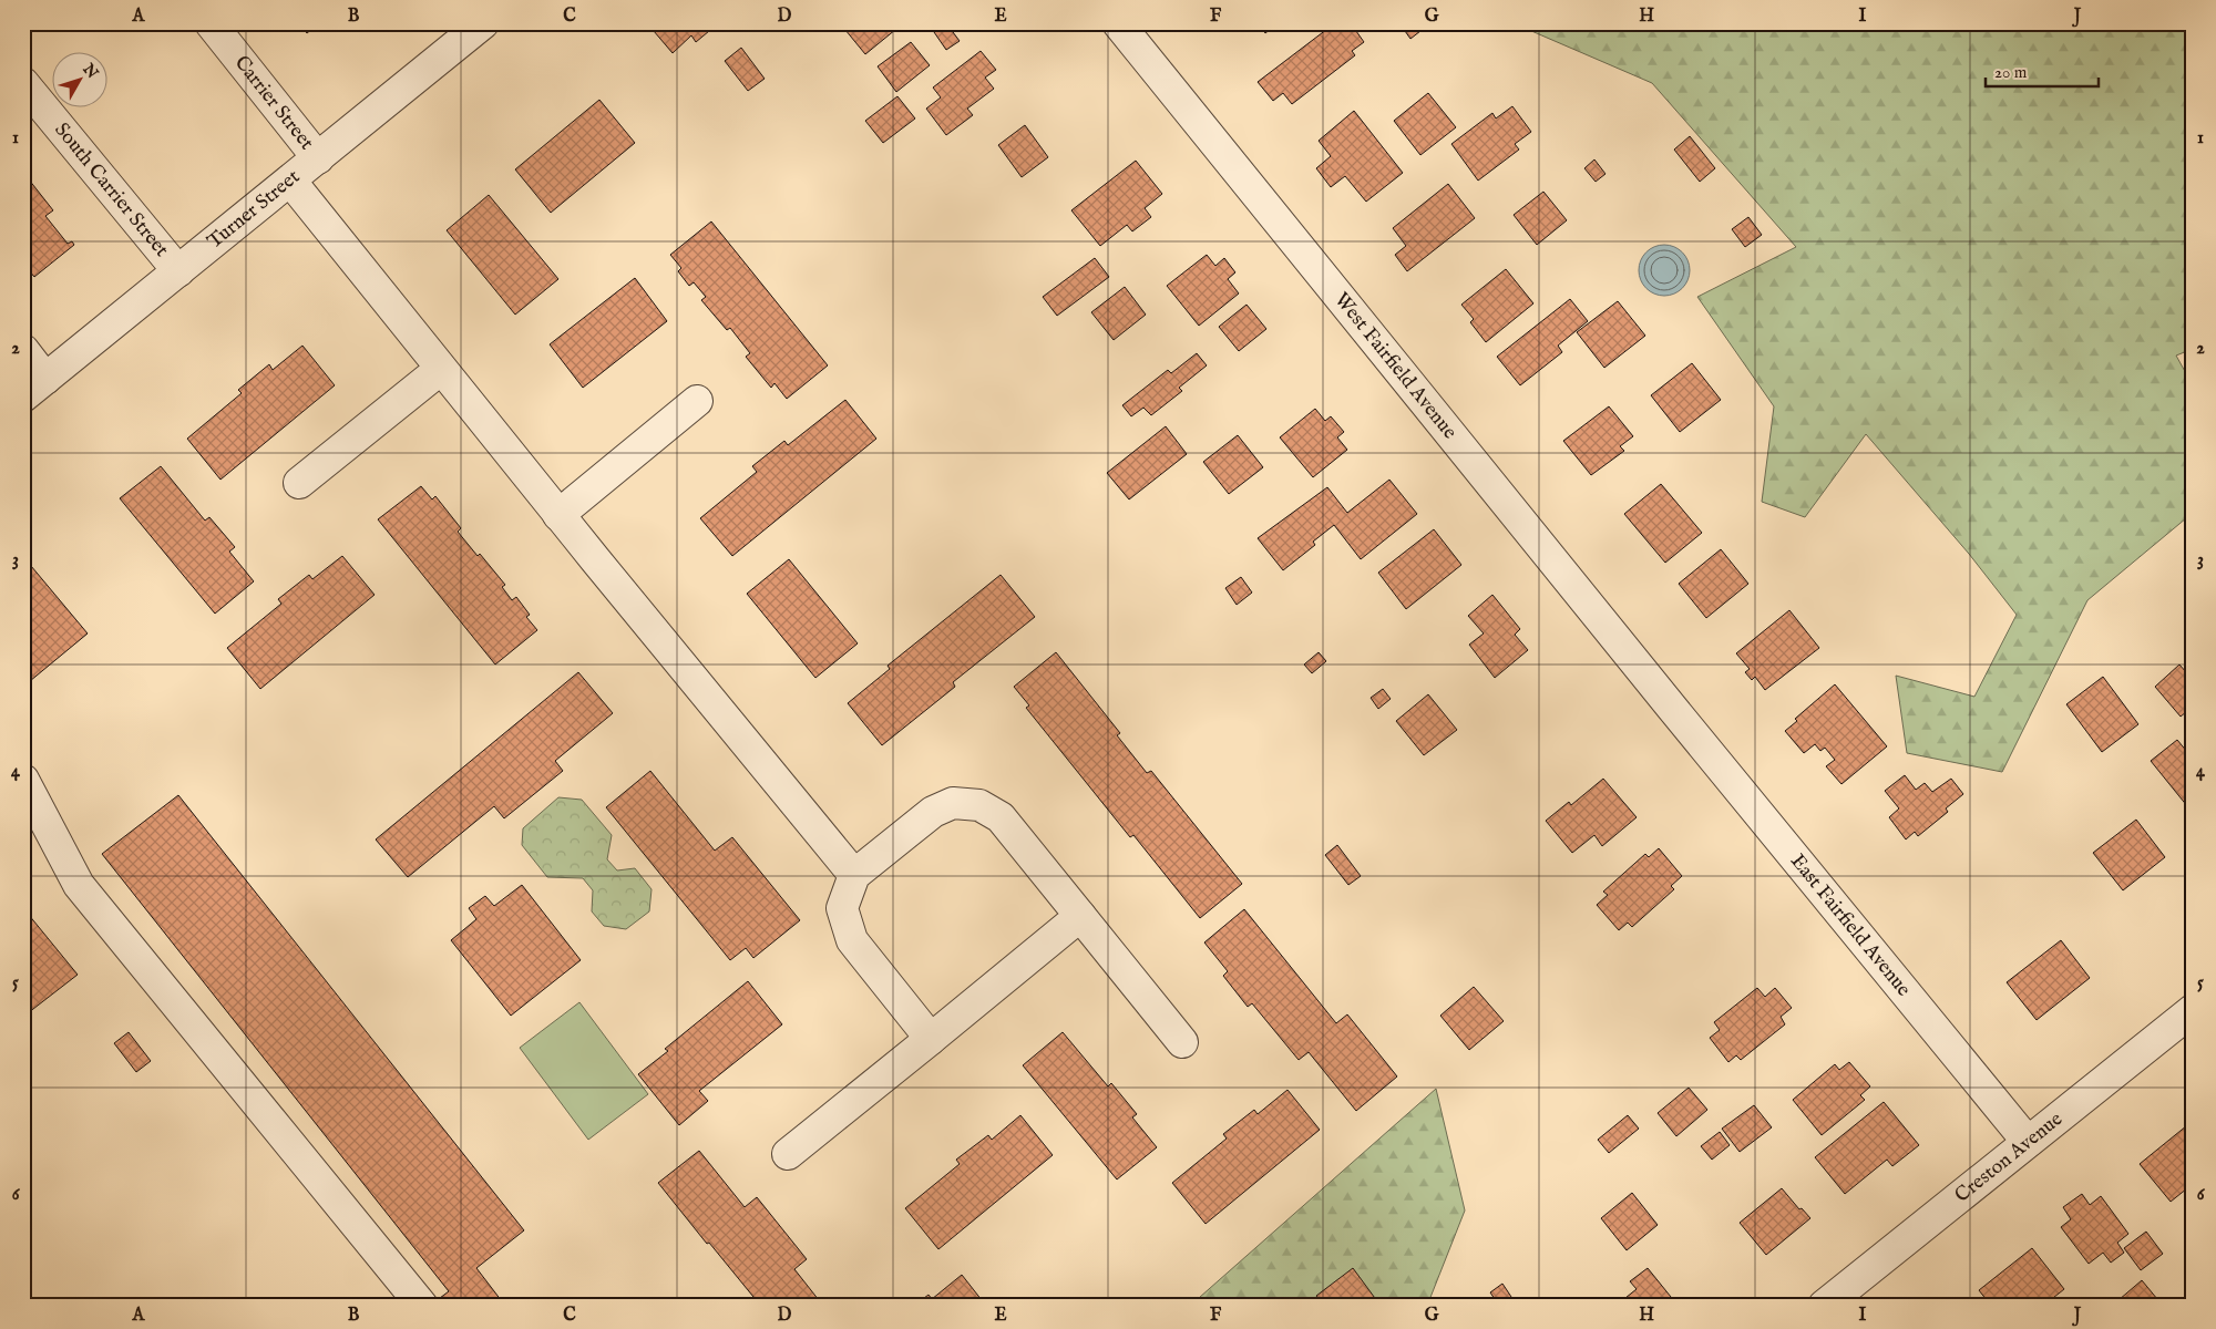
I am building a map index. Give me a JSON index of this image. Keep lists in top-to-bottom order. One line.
{"streets":{"street":["Carrier Street","South Carrier Street","Turner Street","West Fairfield Avenue","East Fairfield Avenue","Creston Avenue"]},"crossings":[["Carrier Street","Turner Street"],["South Carrier Street","Turner Street"],["West Fairfield Avenue","East Fairfield Avenue"],["East Fairfield Avenue","Creston Avenue"]],"scale_bar":"20 m","north":"top right","grid":{"columns":["A","B","C","D","E","F","G","H","I","J"],"rows":["1","2","3","4","5","6"]}}
